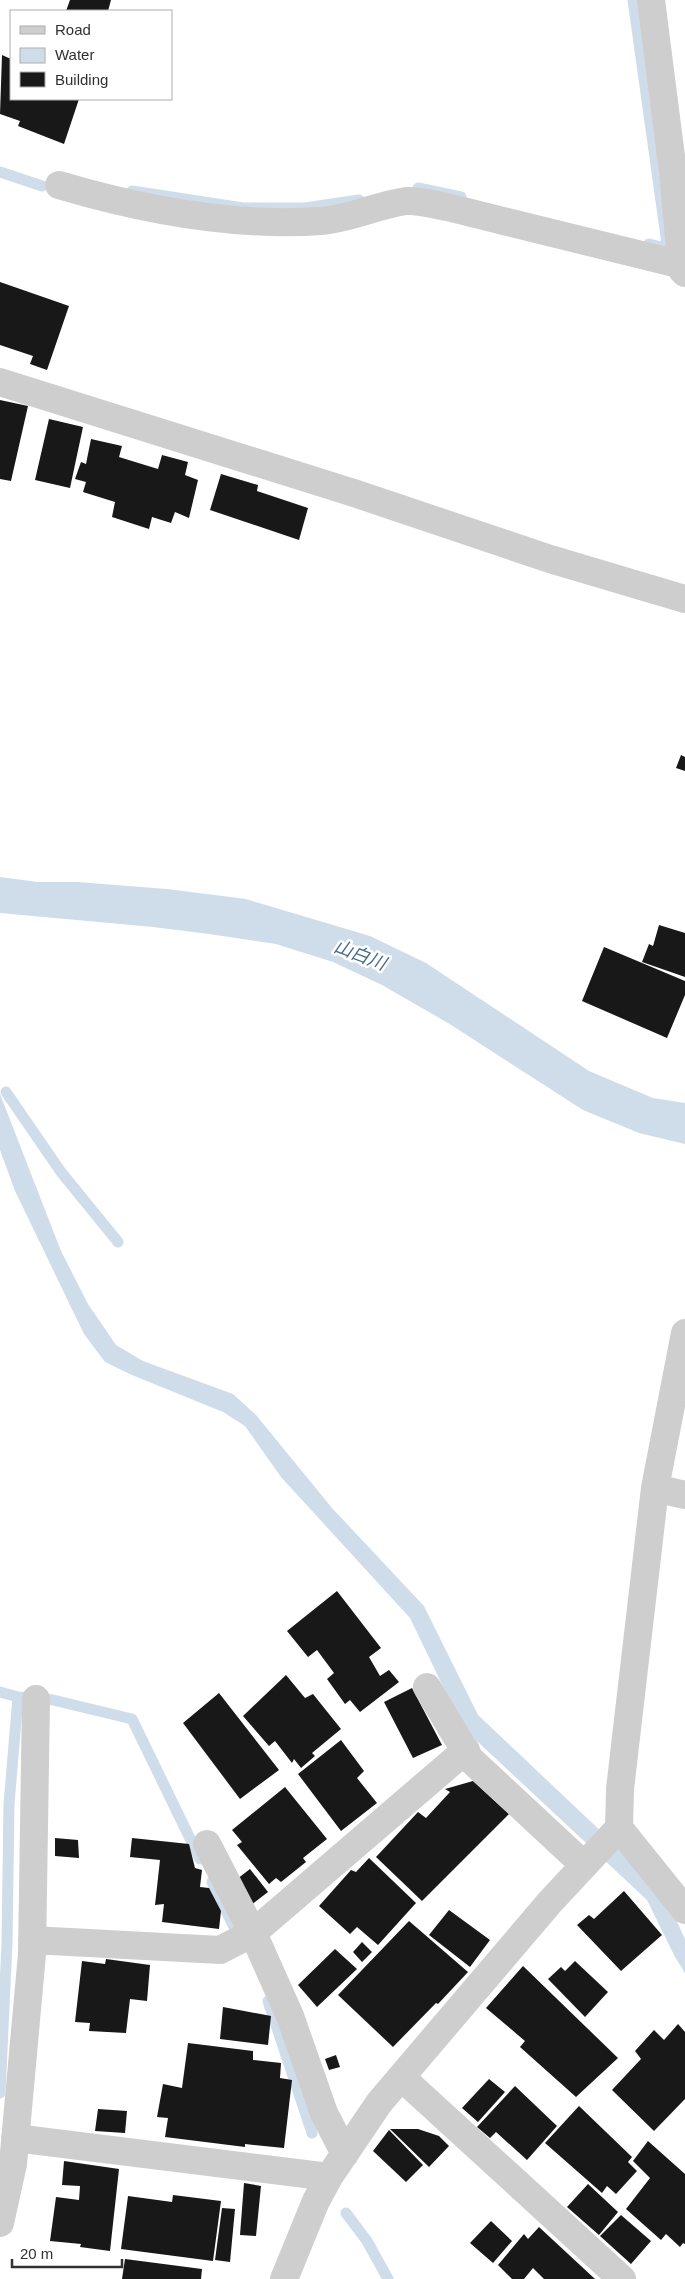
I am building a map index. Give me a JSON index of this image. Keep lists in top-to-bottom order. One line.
{"water":["山白川"],"legend":["Road","Water","Building"],"scale_bar":"20 m"}
